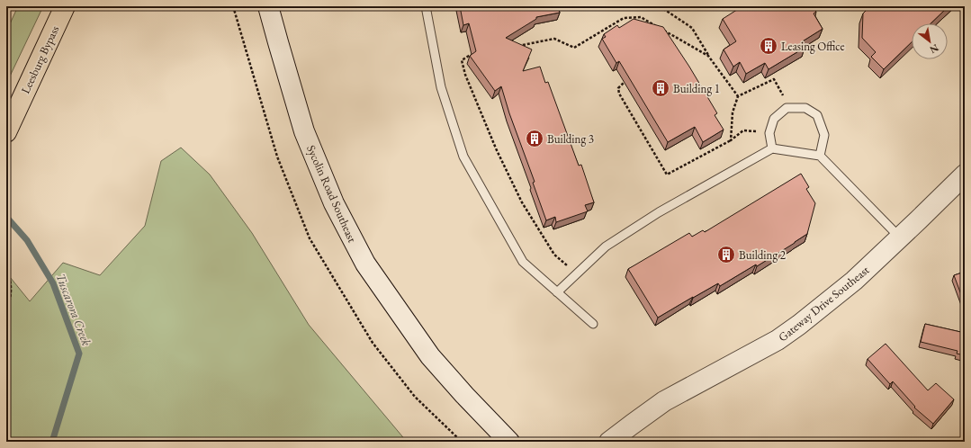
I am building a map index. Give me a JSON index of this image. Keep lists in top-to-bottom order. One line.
{"streets":{"highway":["Leesburg Bypass"],"main road":["Sycolin Road Southeast","Gateway Drive Southeast"]},"water":["Tuscarora Creek"],"places":{"building":["Leasing Office","Building 1","Building 3","Building 2"]},"north":"bottom right"}
